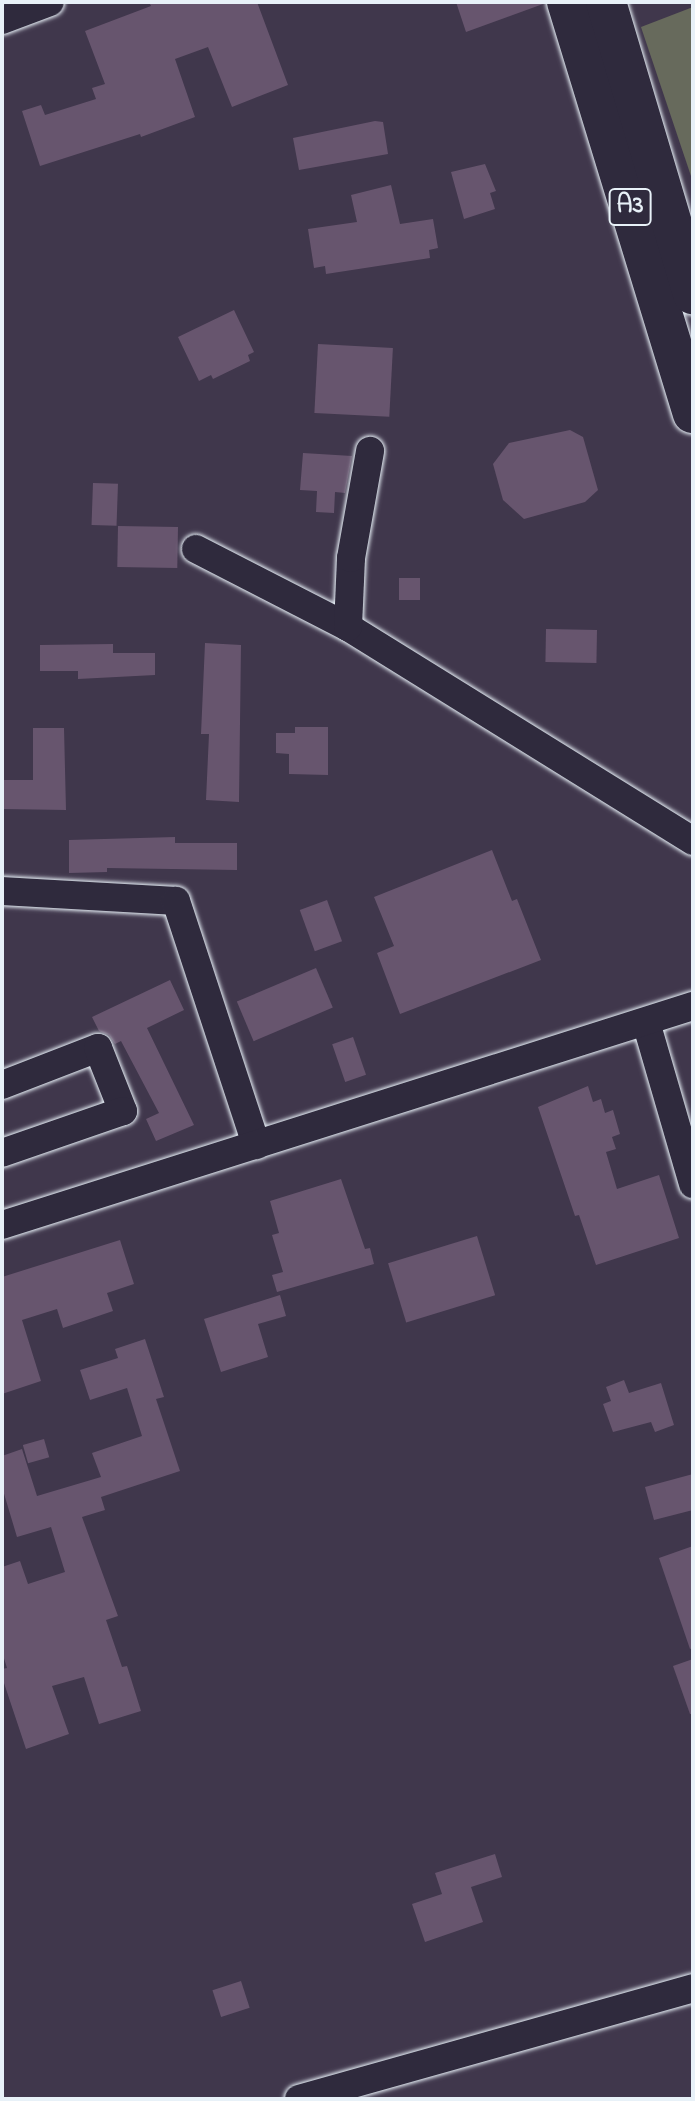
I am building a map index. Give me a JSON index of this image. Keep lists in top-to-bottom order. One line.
{"streets":{"highway":["A3"]}}
